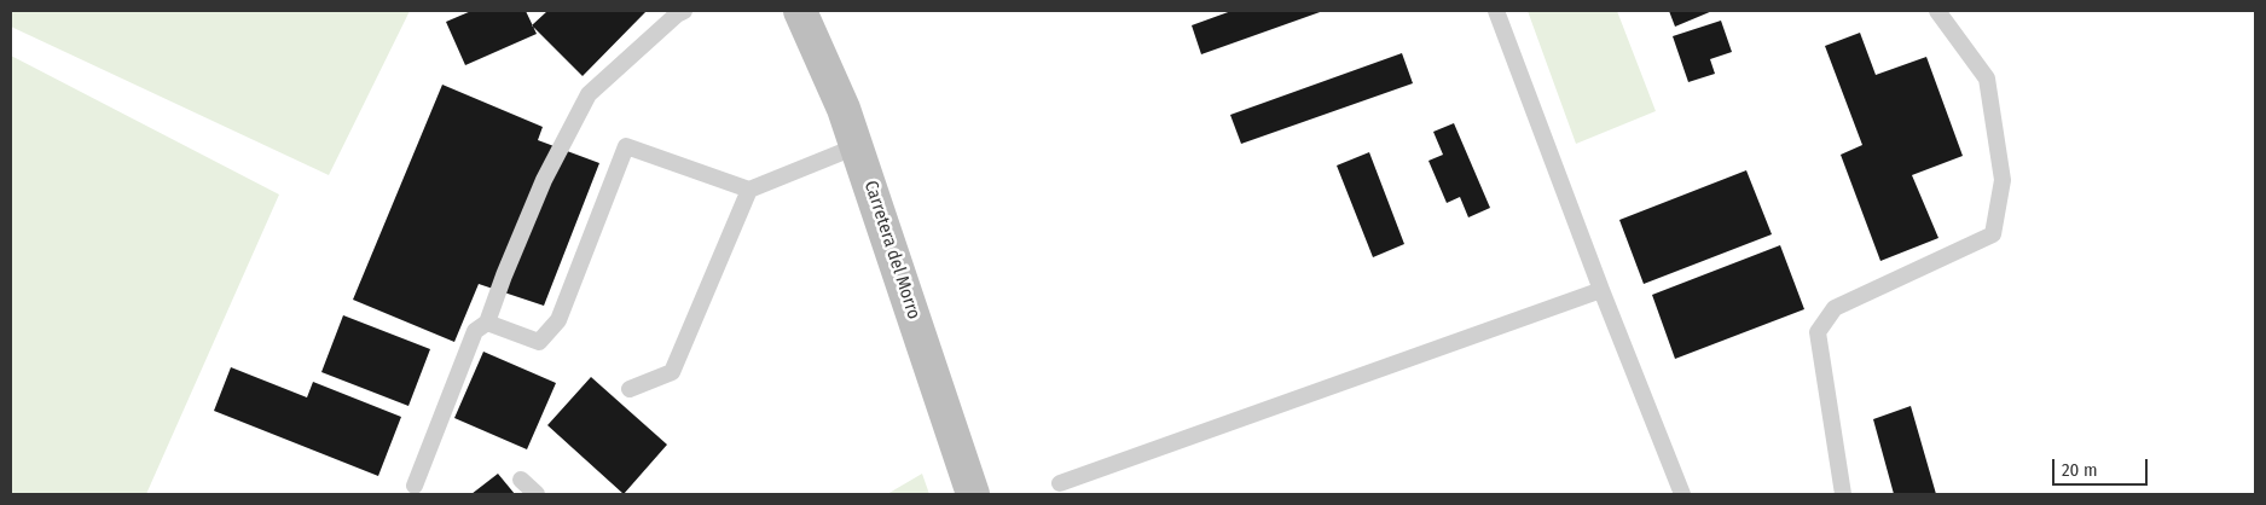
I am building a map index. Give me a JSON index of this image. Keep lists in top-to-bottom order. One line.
{"streets":{"main road":["Carretera del Morro"]},"scale_bar":"20 m"}
